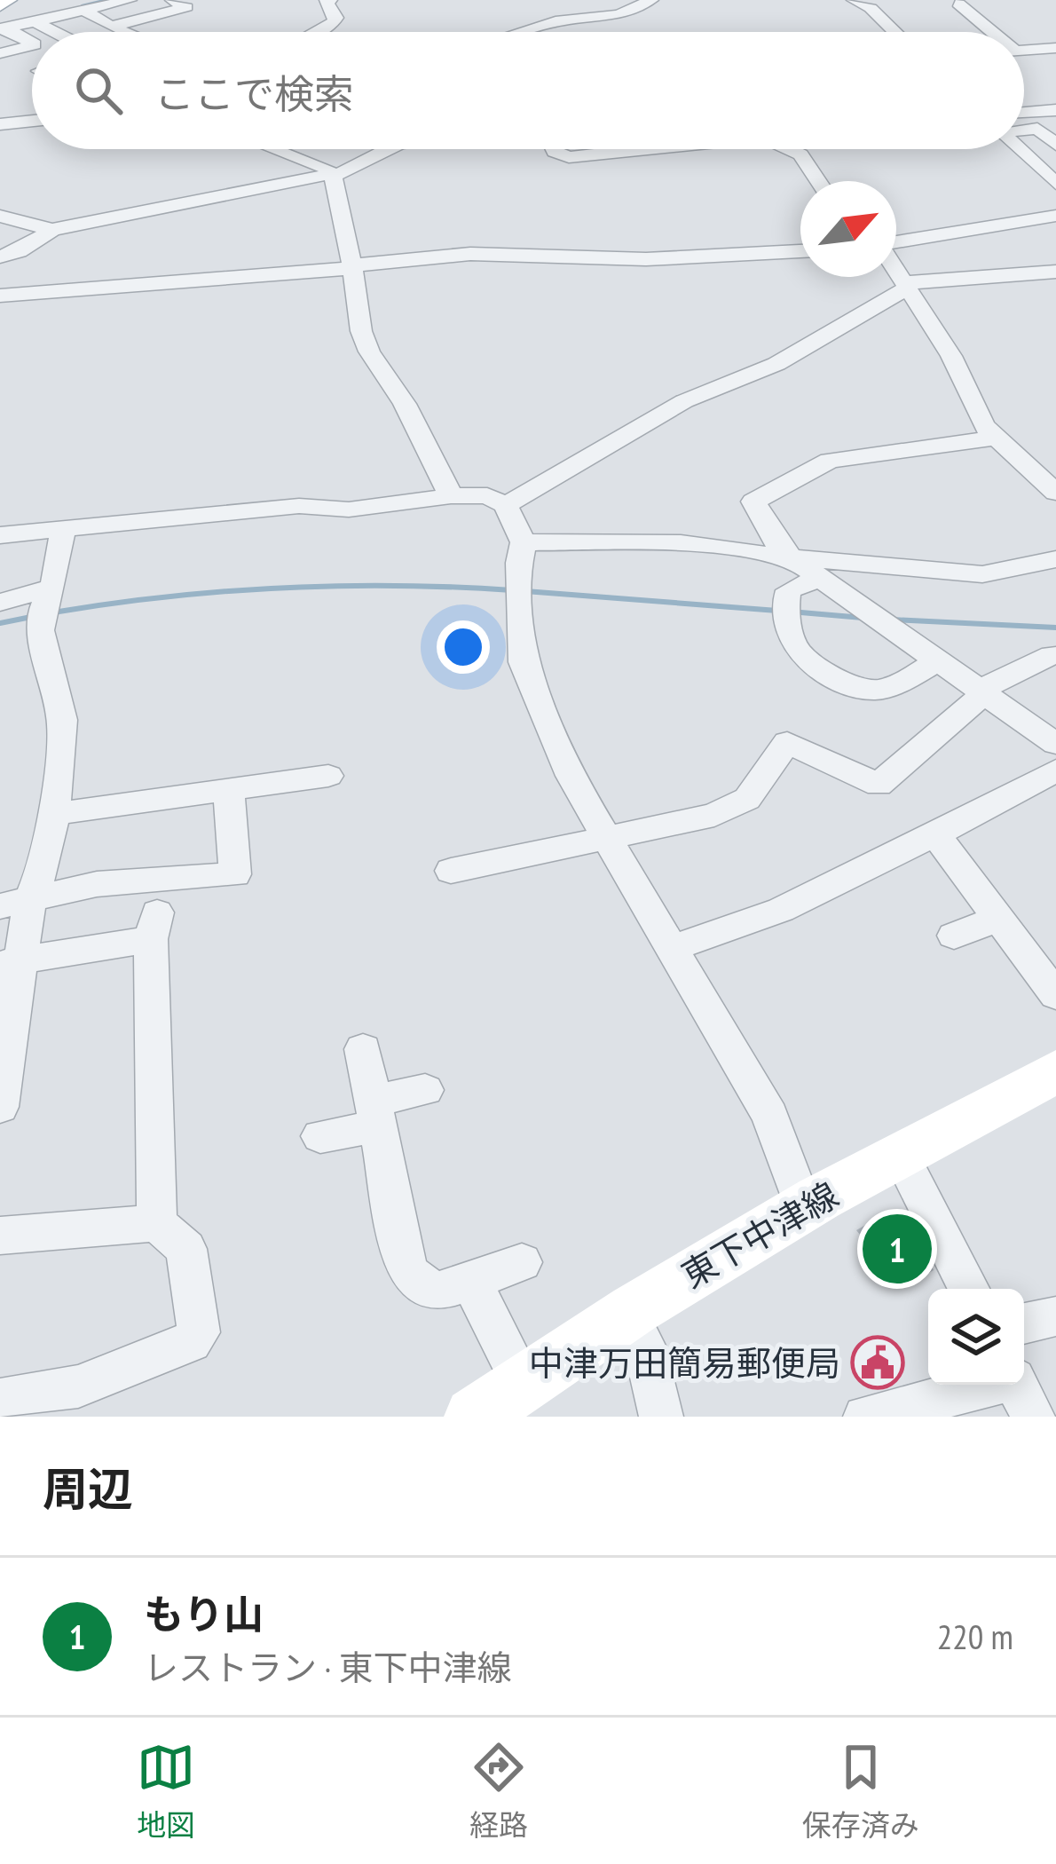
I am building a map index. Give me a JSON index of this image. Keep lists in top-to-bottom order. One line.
{"streets":{"main road":["東下中津線"]},"places":{"public building":["中津万田簡易郵便局"]},"north":"top right","page":{"search":"ここで検索","pins":"1","heading":"周辺","list":[{"mark":"1","name":"もり山","note":"レストラン · 東下中津線","value":"220 m"}],"nav":["地図","経路","保存済み"]}}
